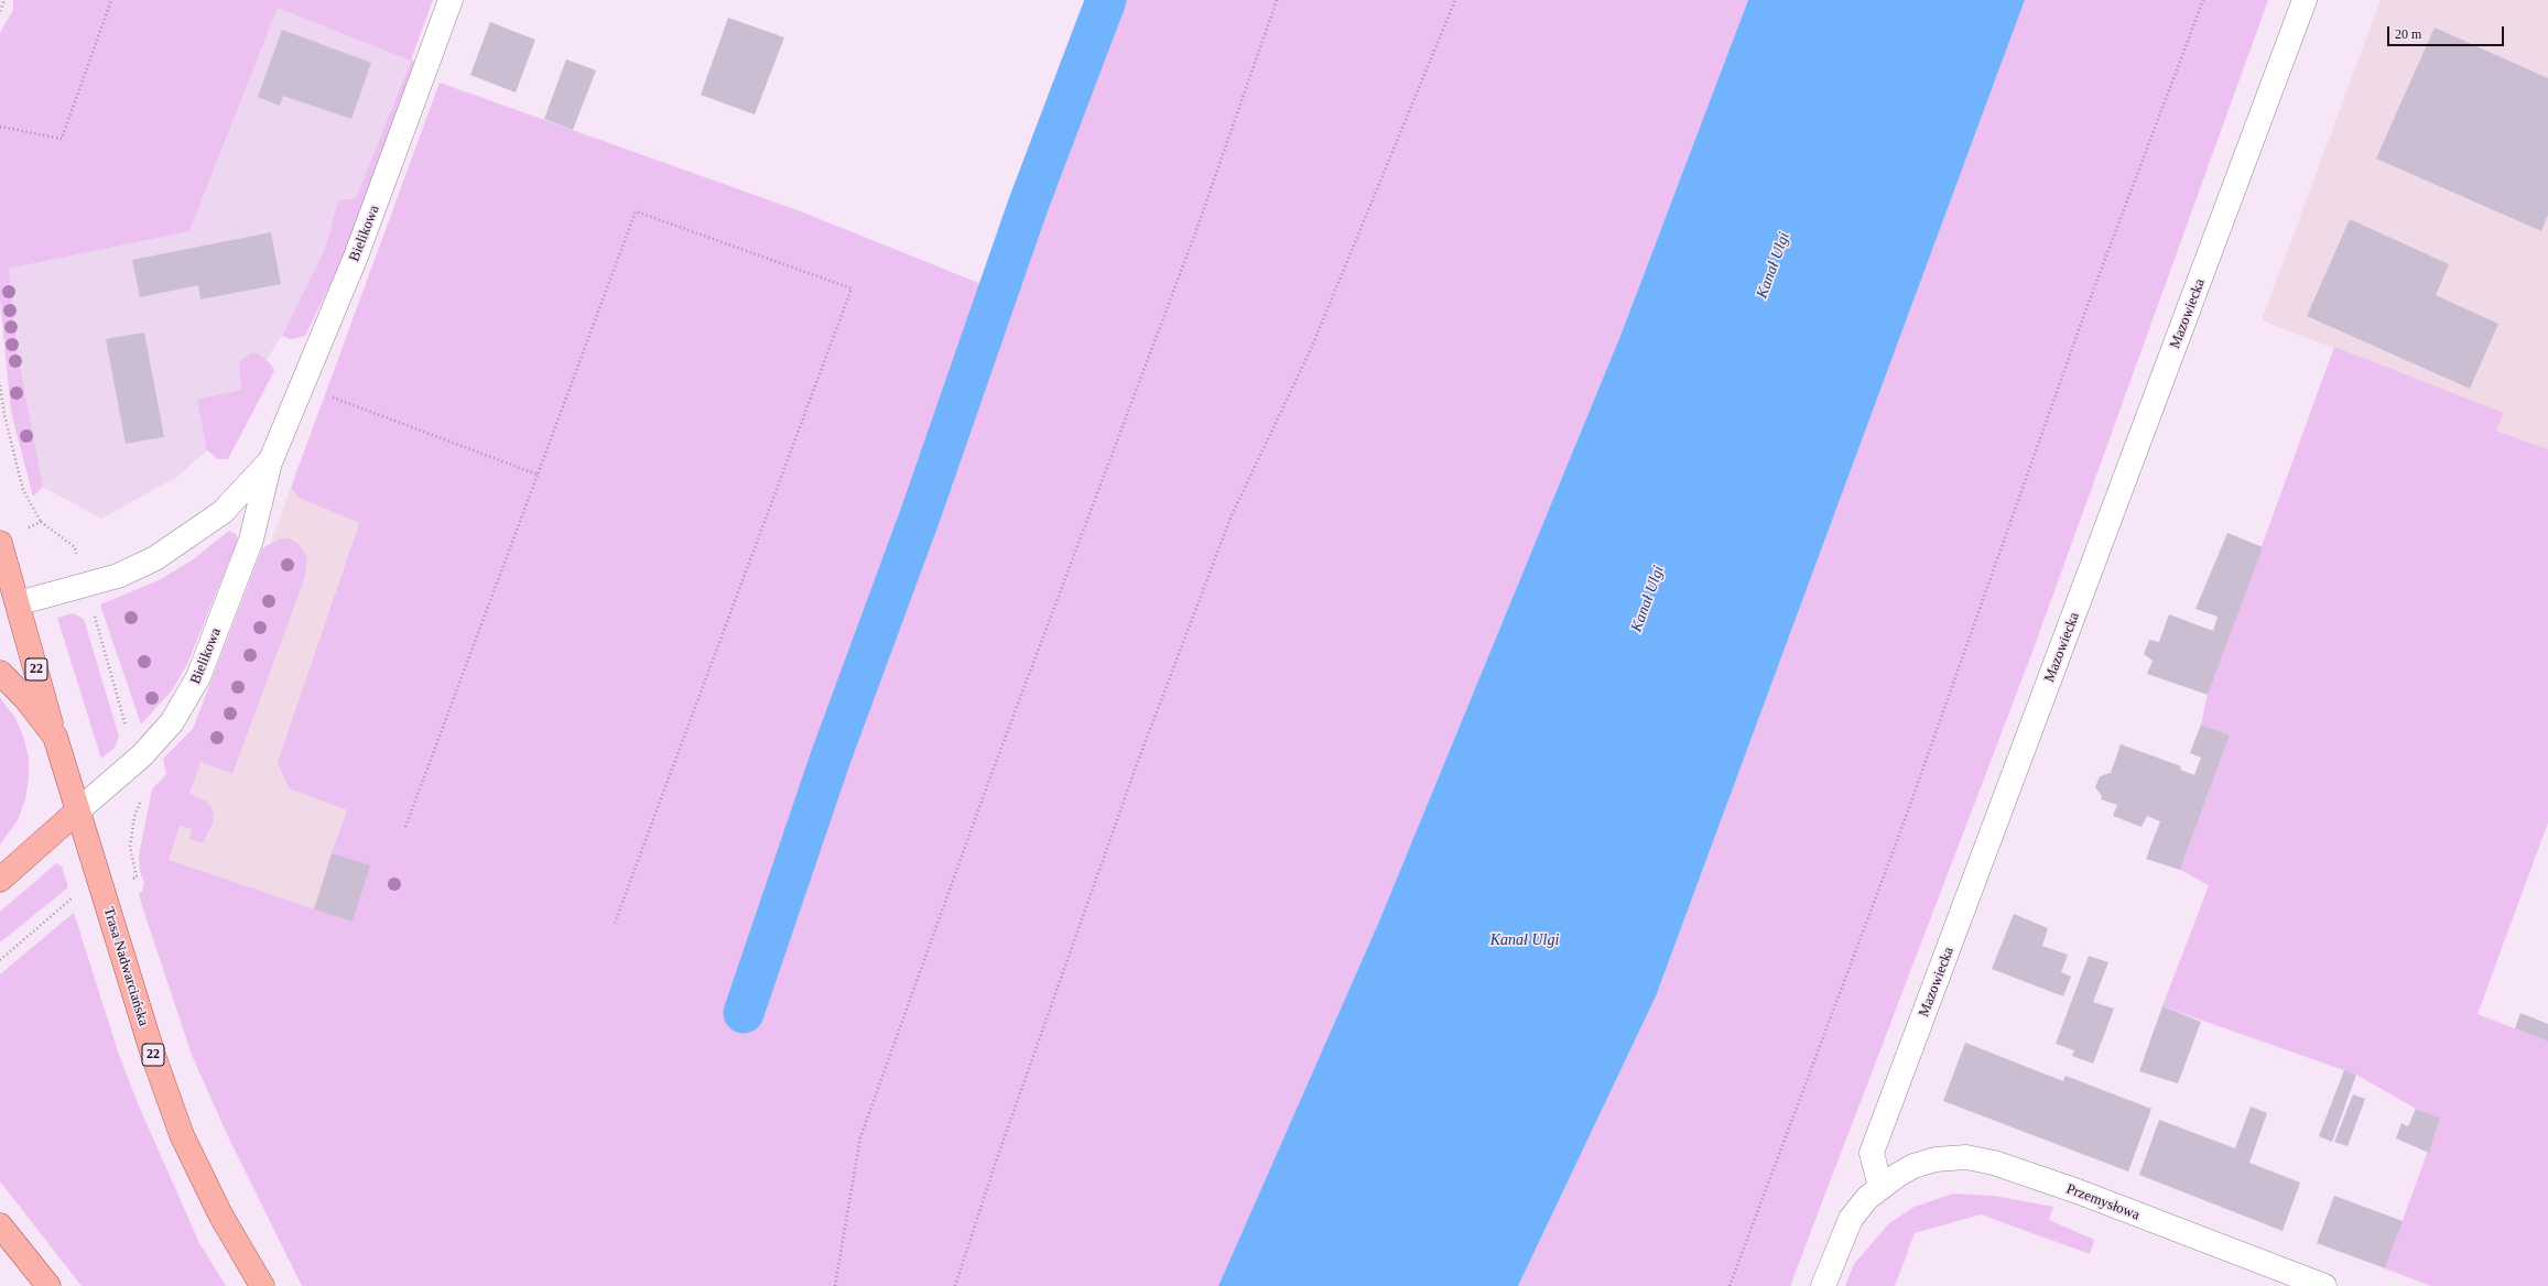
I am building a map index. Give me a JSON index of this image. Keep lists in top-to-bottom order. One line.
{"streets":{"main road":["22","Trasa Nadwarciańska"],"street":["Bielikowa","Mazowiecka","Przemysłowa"]},"crossings":[["Bielikowa","22"],["Bielikowa","Trasa Nadwarciańska"],["Mazowiecka","Przemysłowa"],["22","Trasa Nadwarciańska"]],"water":["Kanał Ulgi"],"scale_bar":"20 m"}
